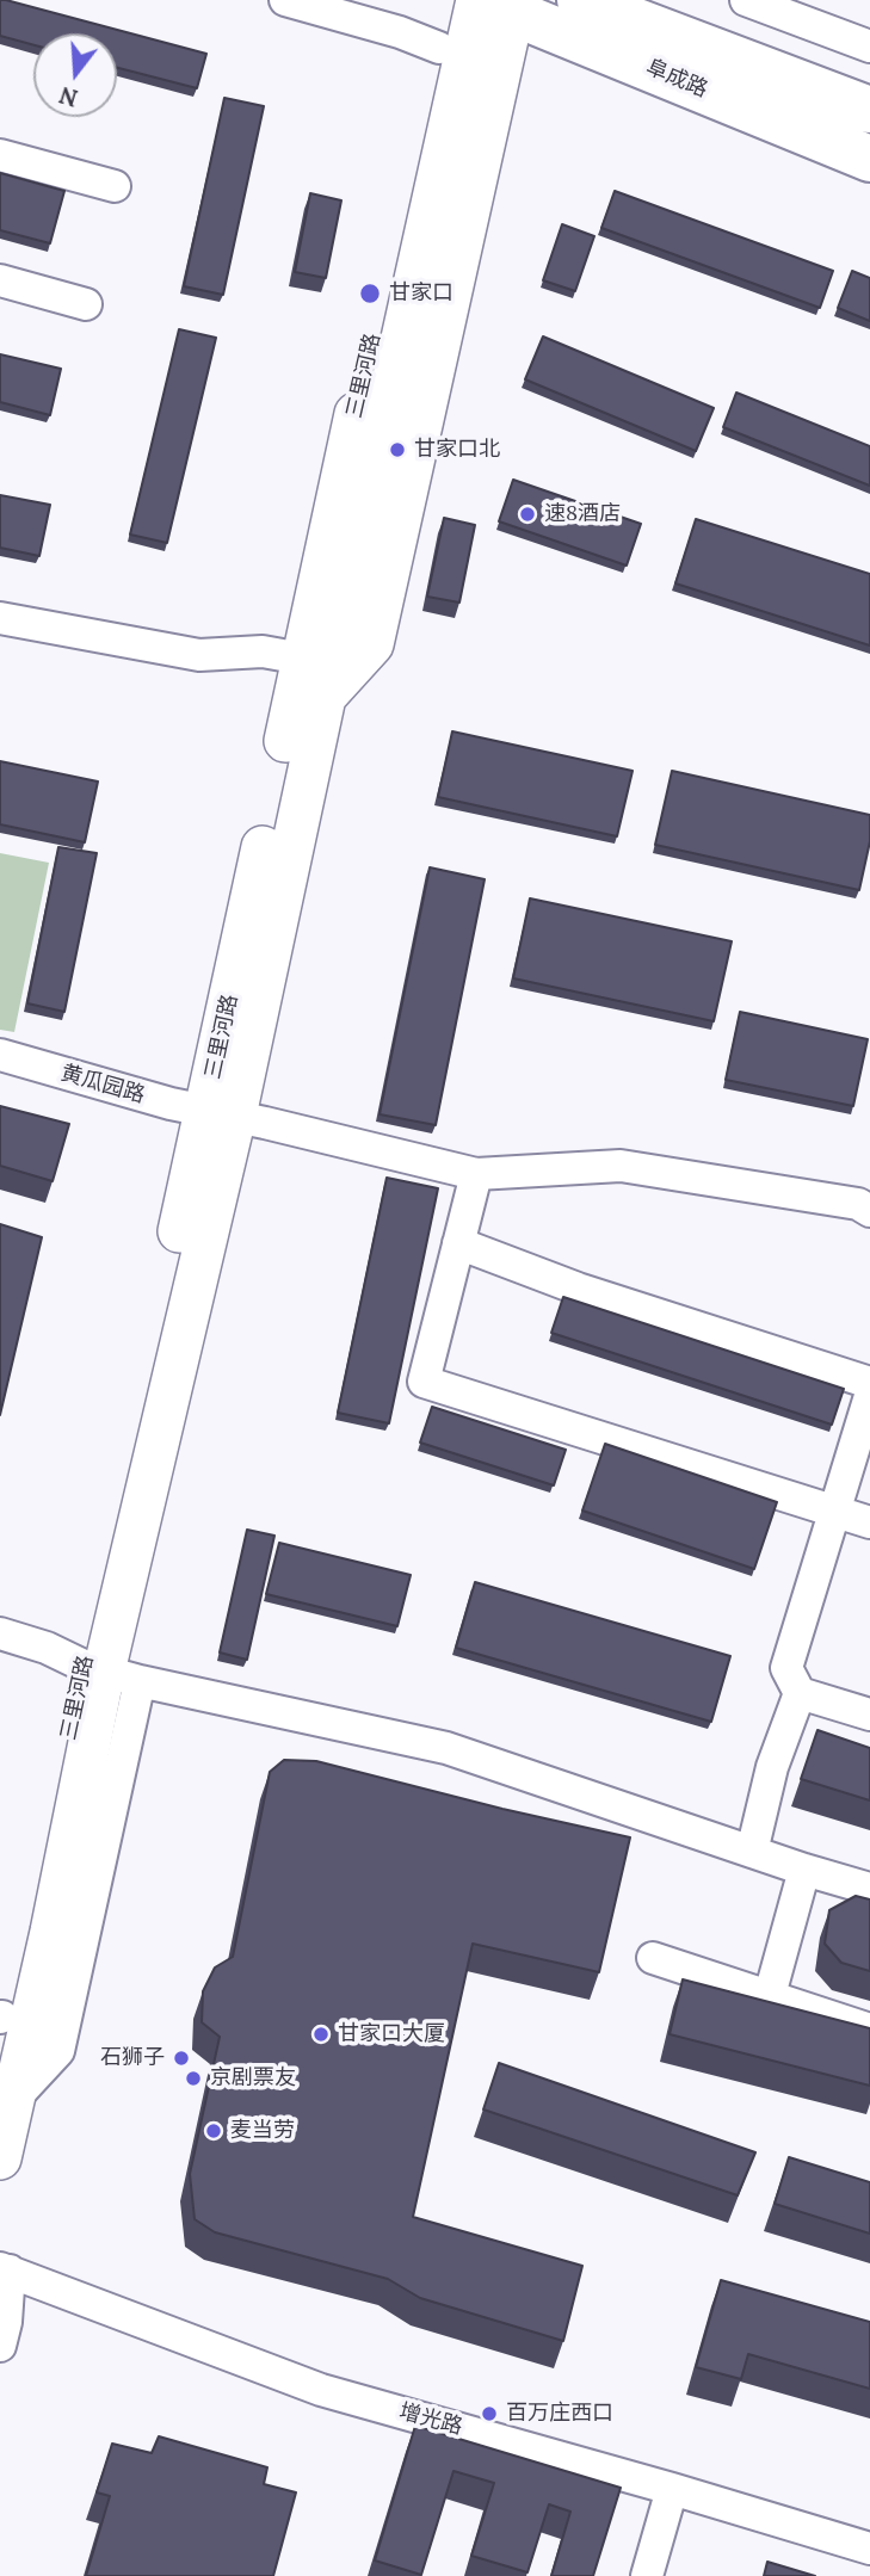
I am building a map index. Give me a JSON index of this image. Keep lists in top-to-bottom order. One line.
{"streets":{"highway":["阜成路"],"main road":["三里河路"],"street":["黄瓜园路","增光路"]},"crossings":[["阜成路","三里河路"],["三里河路","黄瓜园路"]],"places":["甘家口","甘家口北","速8酒店","甘家口大厦","石狮子","京剧票友","麦当劳","百万庄西口"],"north":"bottom"}
